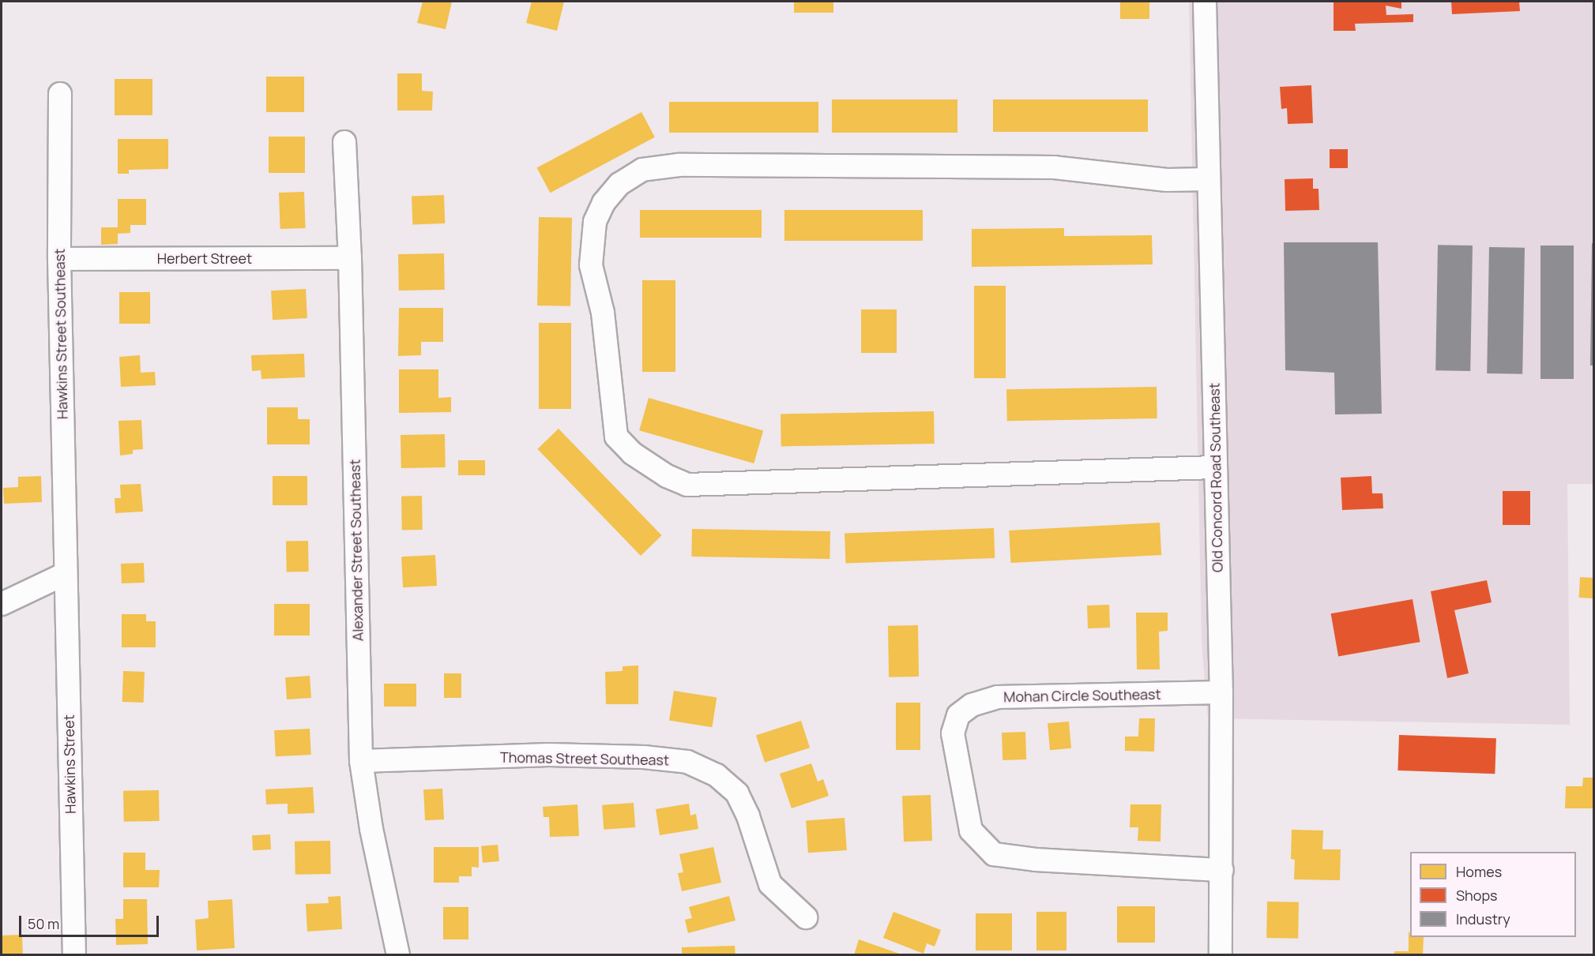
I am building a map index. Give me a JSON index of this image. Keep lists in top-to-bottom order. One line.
{"streets":{"street":["Herbert Street","Hawkins Street Southeast","Old Concord Road Southeast","Alexander Street Southeast","Mohan Circle Southeast","Thomas Street Southeast","Hawkins Street"]},"crossings":[["Herbert Street","Hawkins Street Southeast"],["Herbert Street","Alexander Street Southeast"],["Hawkins Street Southeast","Hawkins Street"],["Old Concord Road Southeast","Mohan Circle Southeast"],["Alexander Street Southeast","Thomas Street Southeast"]],"legend":["Homes","Shops","Industry"],"scale_bar":"50 m"}
